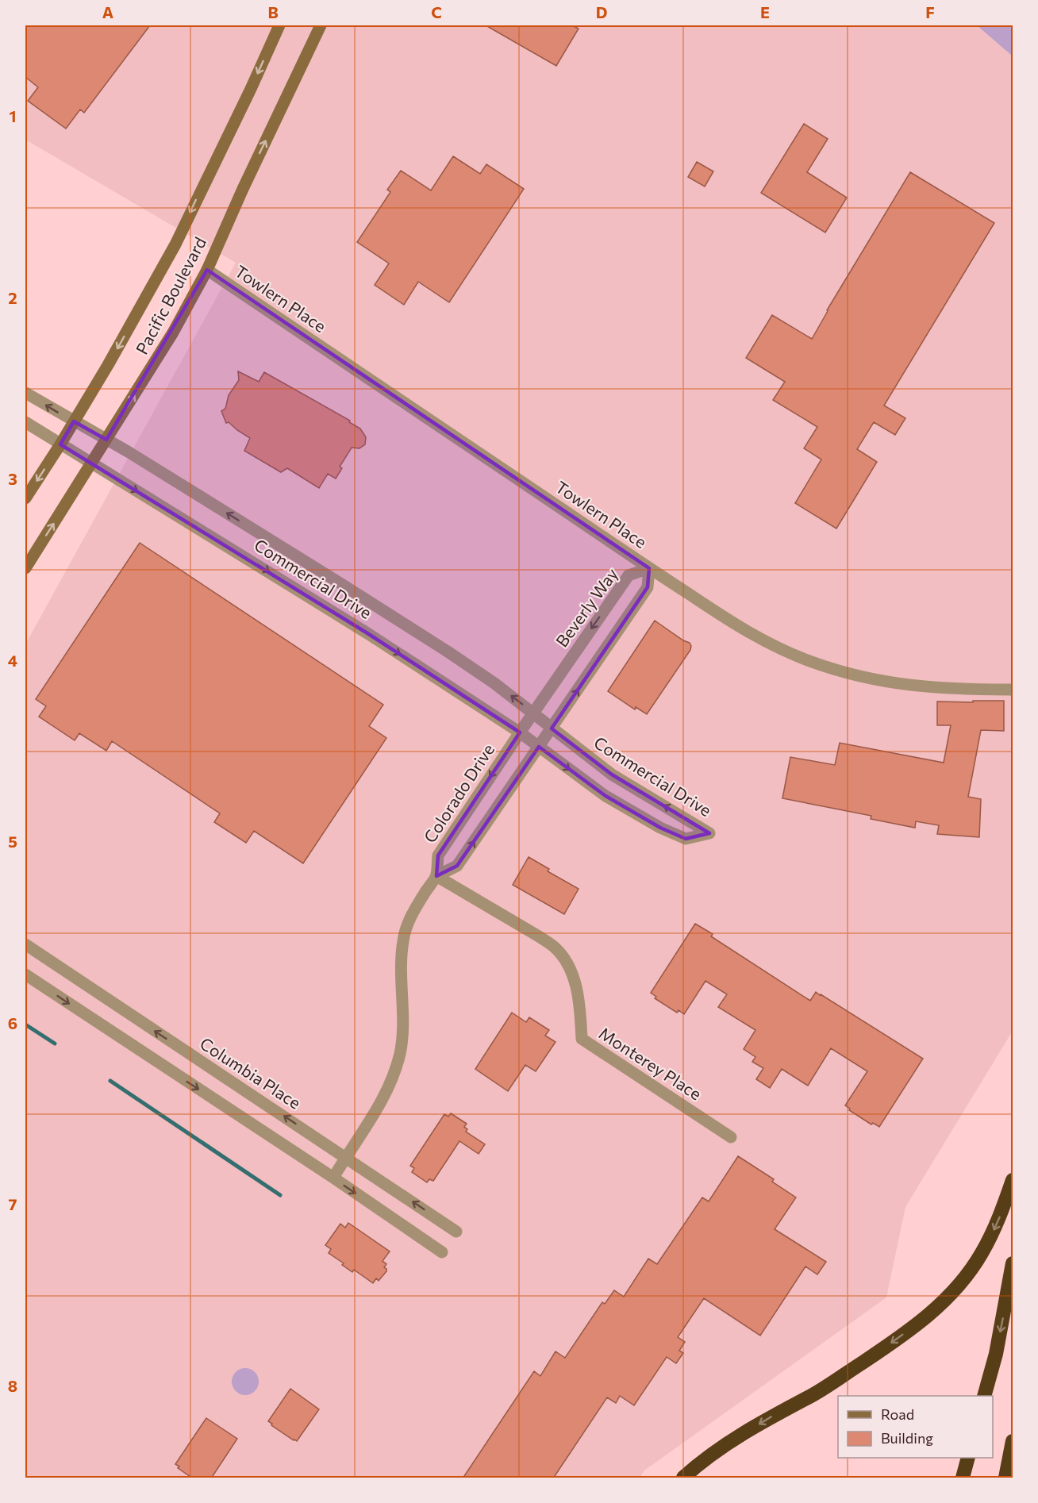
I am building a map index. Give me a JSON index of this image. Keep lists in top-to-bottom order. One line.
{"streets":{"main road":["Pacific Boulevard"],"street":["Towlern Place","Commercial Drive","Beverly Way","Colorado Drive","Monterey Place","Columbia Place"]},"crossings":[["Pacific Boulevard","Towlern Place"],["Pacific Boulevard","Commercial Drive"],["Towlern Place","Beverly Way"],["Commercial Drive","Beverly Way"],["Commercial Drive","Colorado Drive"],["Beverly Way","Colorado Drive"],["Colorado Drive","Monterey Place"],["Colorado Drive","Columbia Place"]],"legend":["Road","Building"],"grid":{"columns":["A","B","C","D","E","F"],"rows":["1","2","3","4","5","6","7","8"]}}
